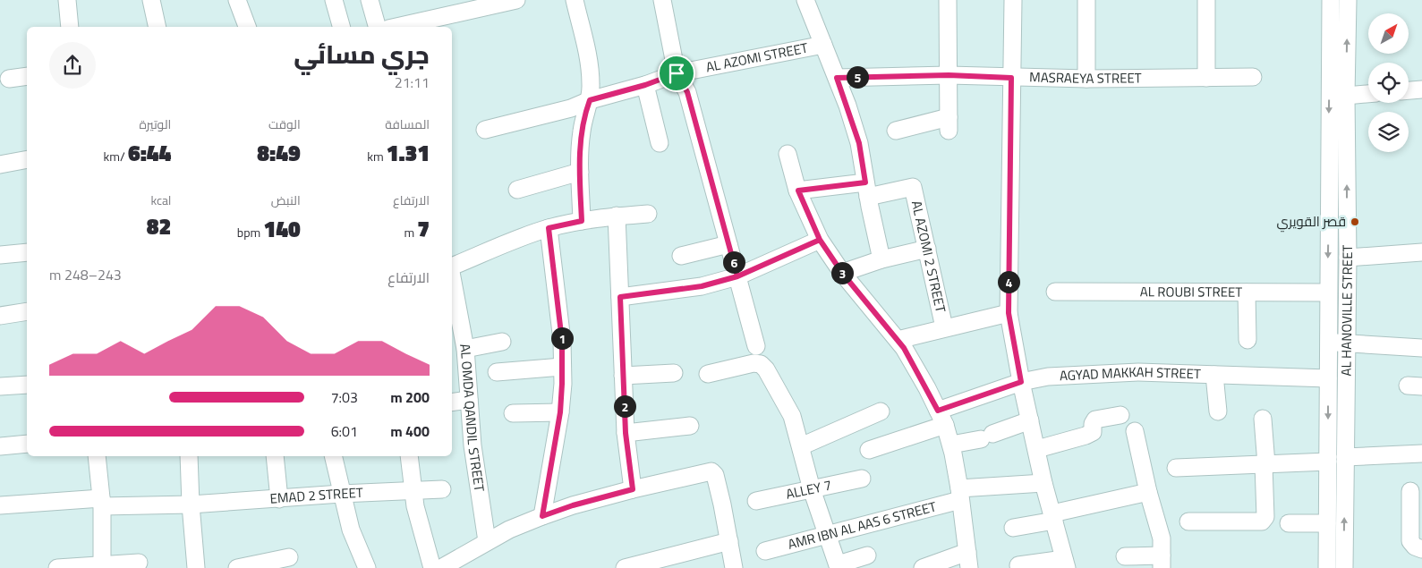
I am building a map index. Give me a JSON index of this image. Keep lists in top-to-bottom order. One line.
{"streets":{"street":["AL AZOMI STREET","MASRAEYA STREET","AL AZOMI 2 STREET","AL ROUBI STREET","AL HANOVILLE STREET","AGYAD MAKKAH STREET","AL OMDA QANDIL STREET","ALLEY 7","EMAD 2 STREET","AMR IBN AL AAS 6 STREET"]},"crossings":[["AL AZOMI STREET","MASRAEYA STREET"],["AL AZOMI STREET","AL AZOMI 2 STREET"],["AL ROUBI STREET","AL HANOVILLE STREET"],["AL HANOVILLE STREET","AGYAD MAKKAH STREET"]],"places":["قصر القويري"],"north":"top right","page":{"heading":["جري مسائي","21:11"],"pins":["5","6","3","4","1","2"],"stats":[["المسافة","1.31 km"],["الوقت","8:49"],["الوتيرة","6:44 /km"],["الارتفاع","7 m"],["النبض","140 bpm"],["kcal","82"]],"chart":["الارتفاع","243–248 m"],"list":[{"name":"200 m","note":"7:03"},{"name":"400 m","note":"6:01"}]}}
